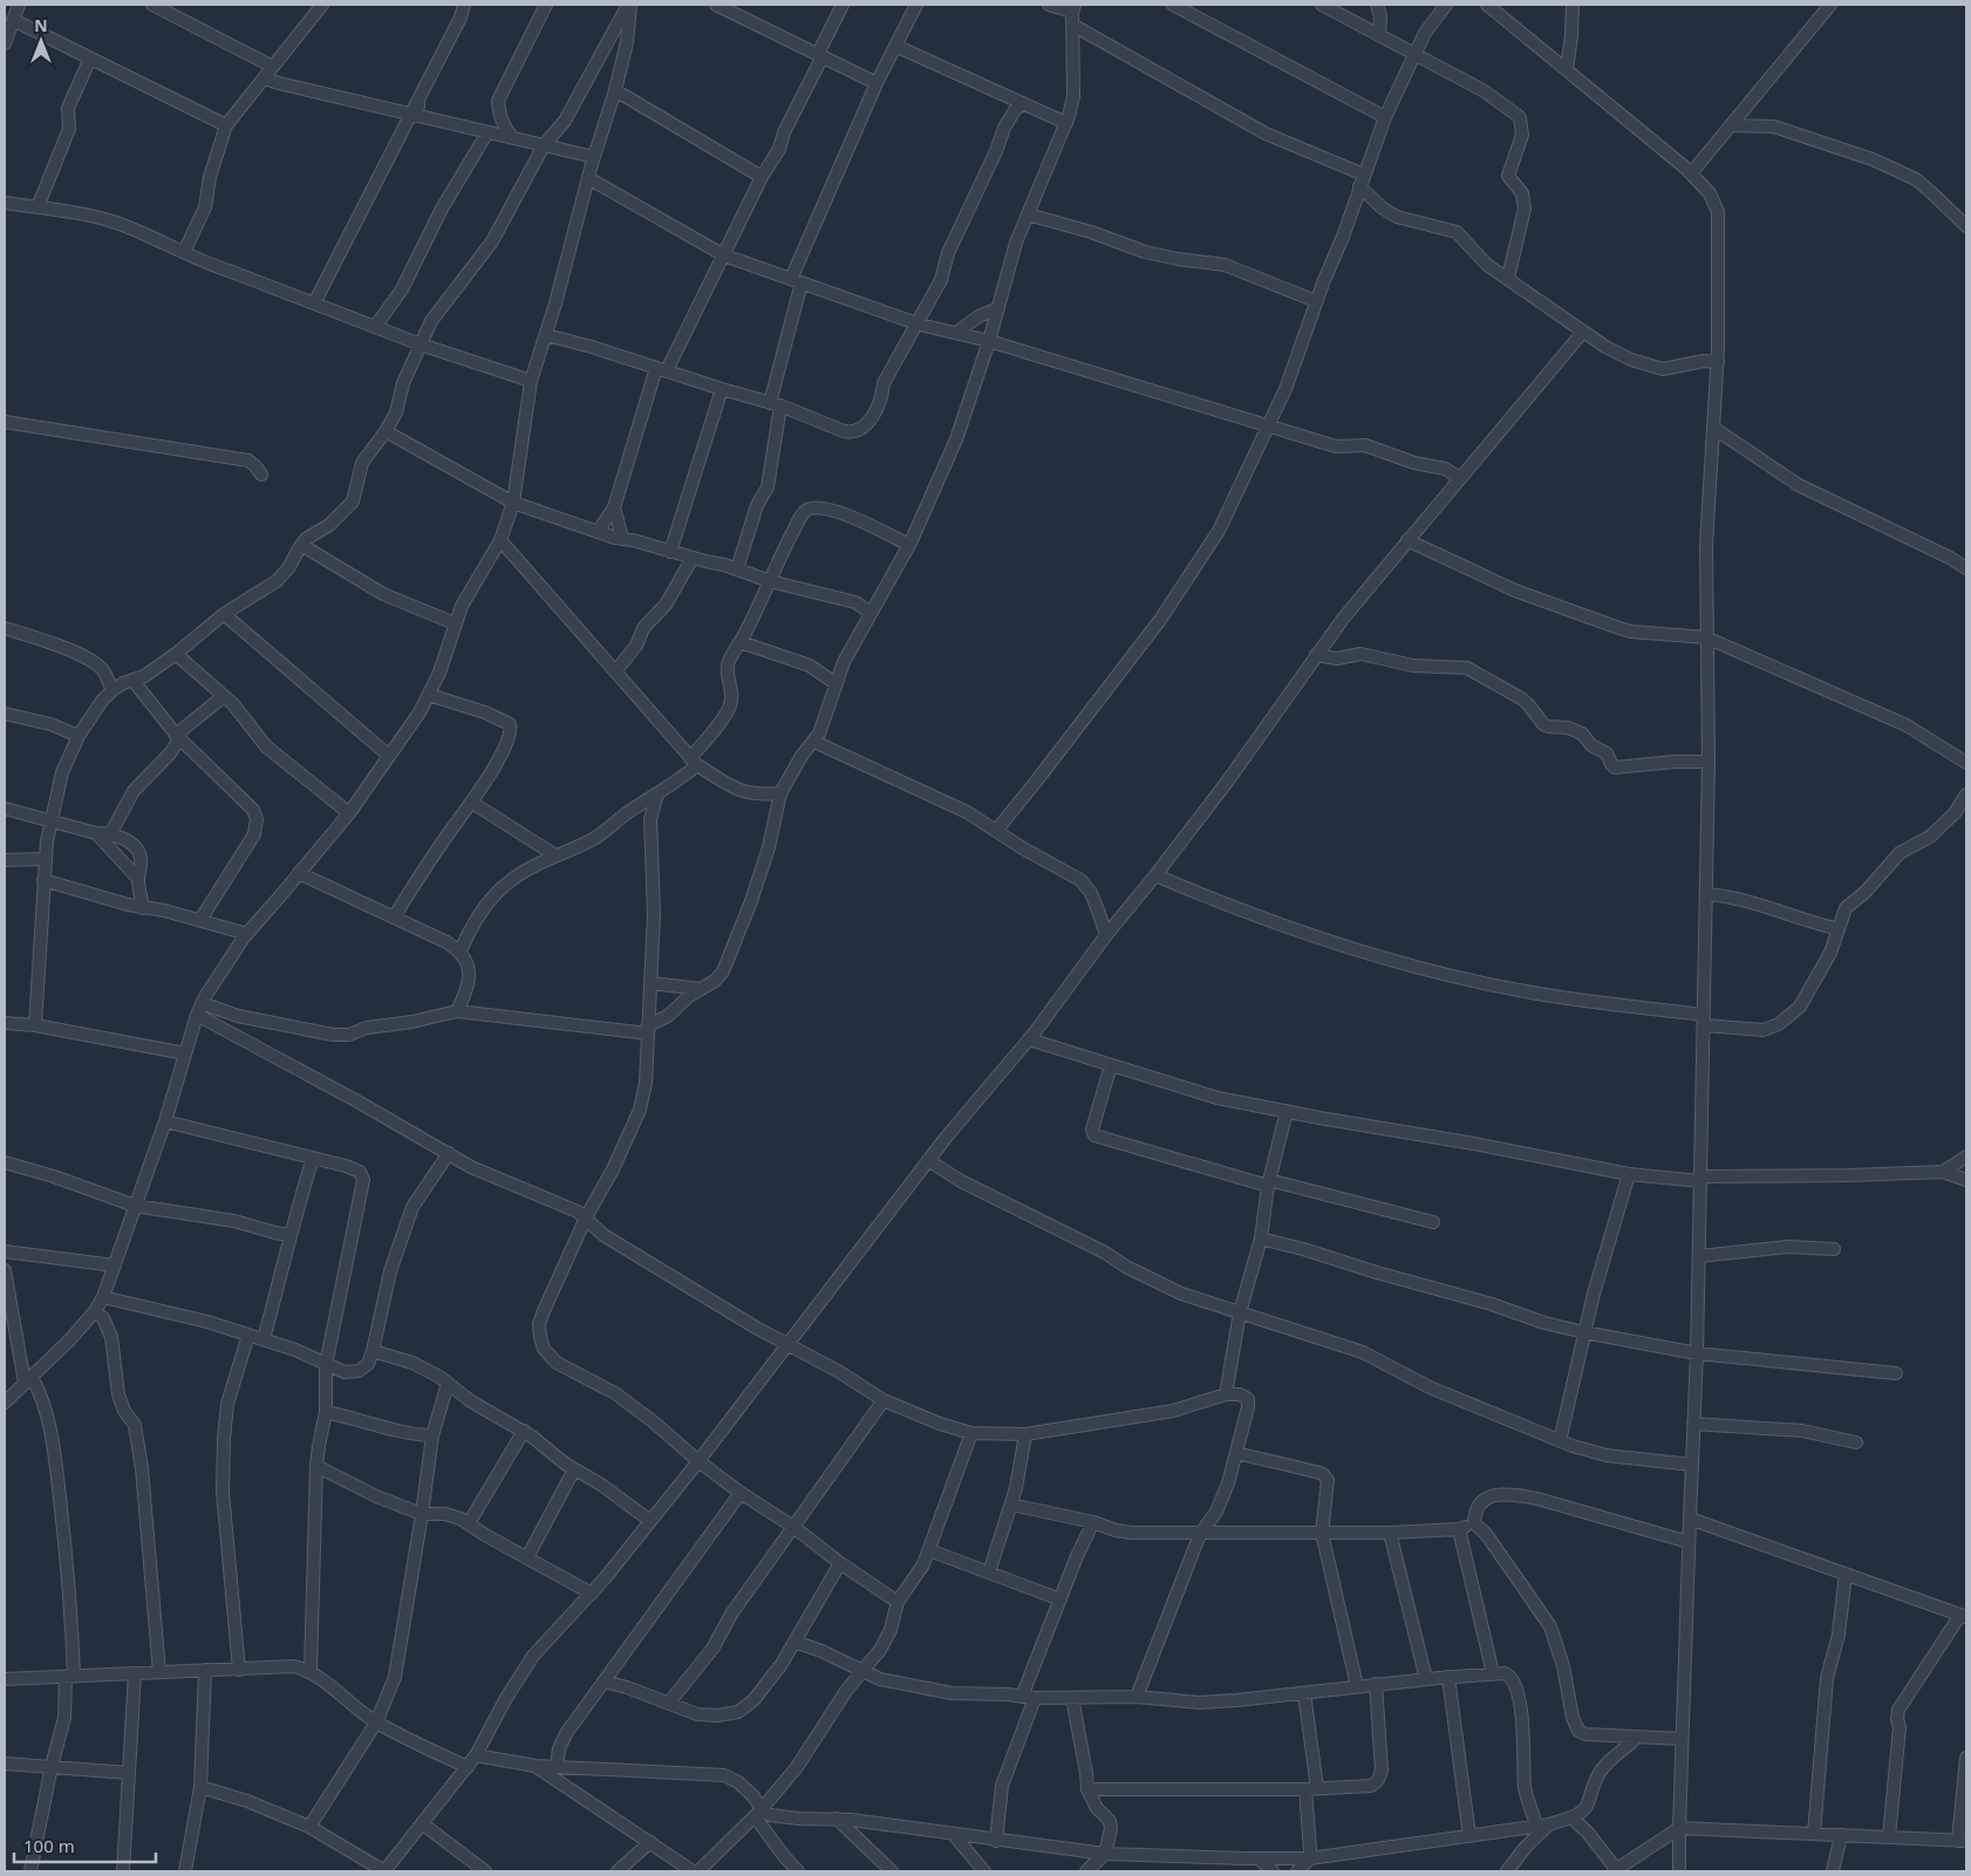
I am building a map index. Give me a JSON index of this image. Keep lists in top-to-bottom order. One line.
{"scale_bar":"100 m","north":"top"}
